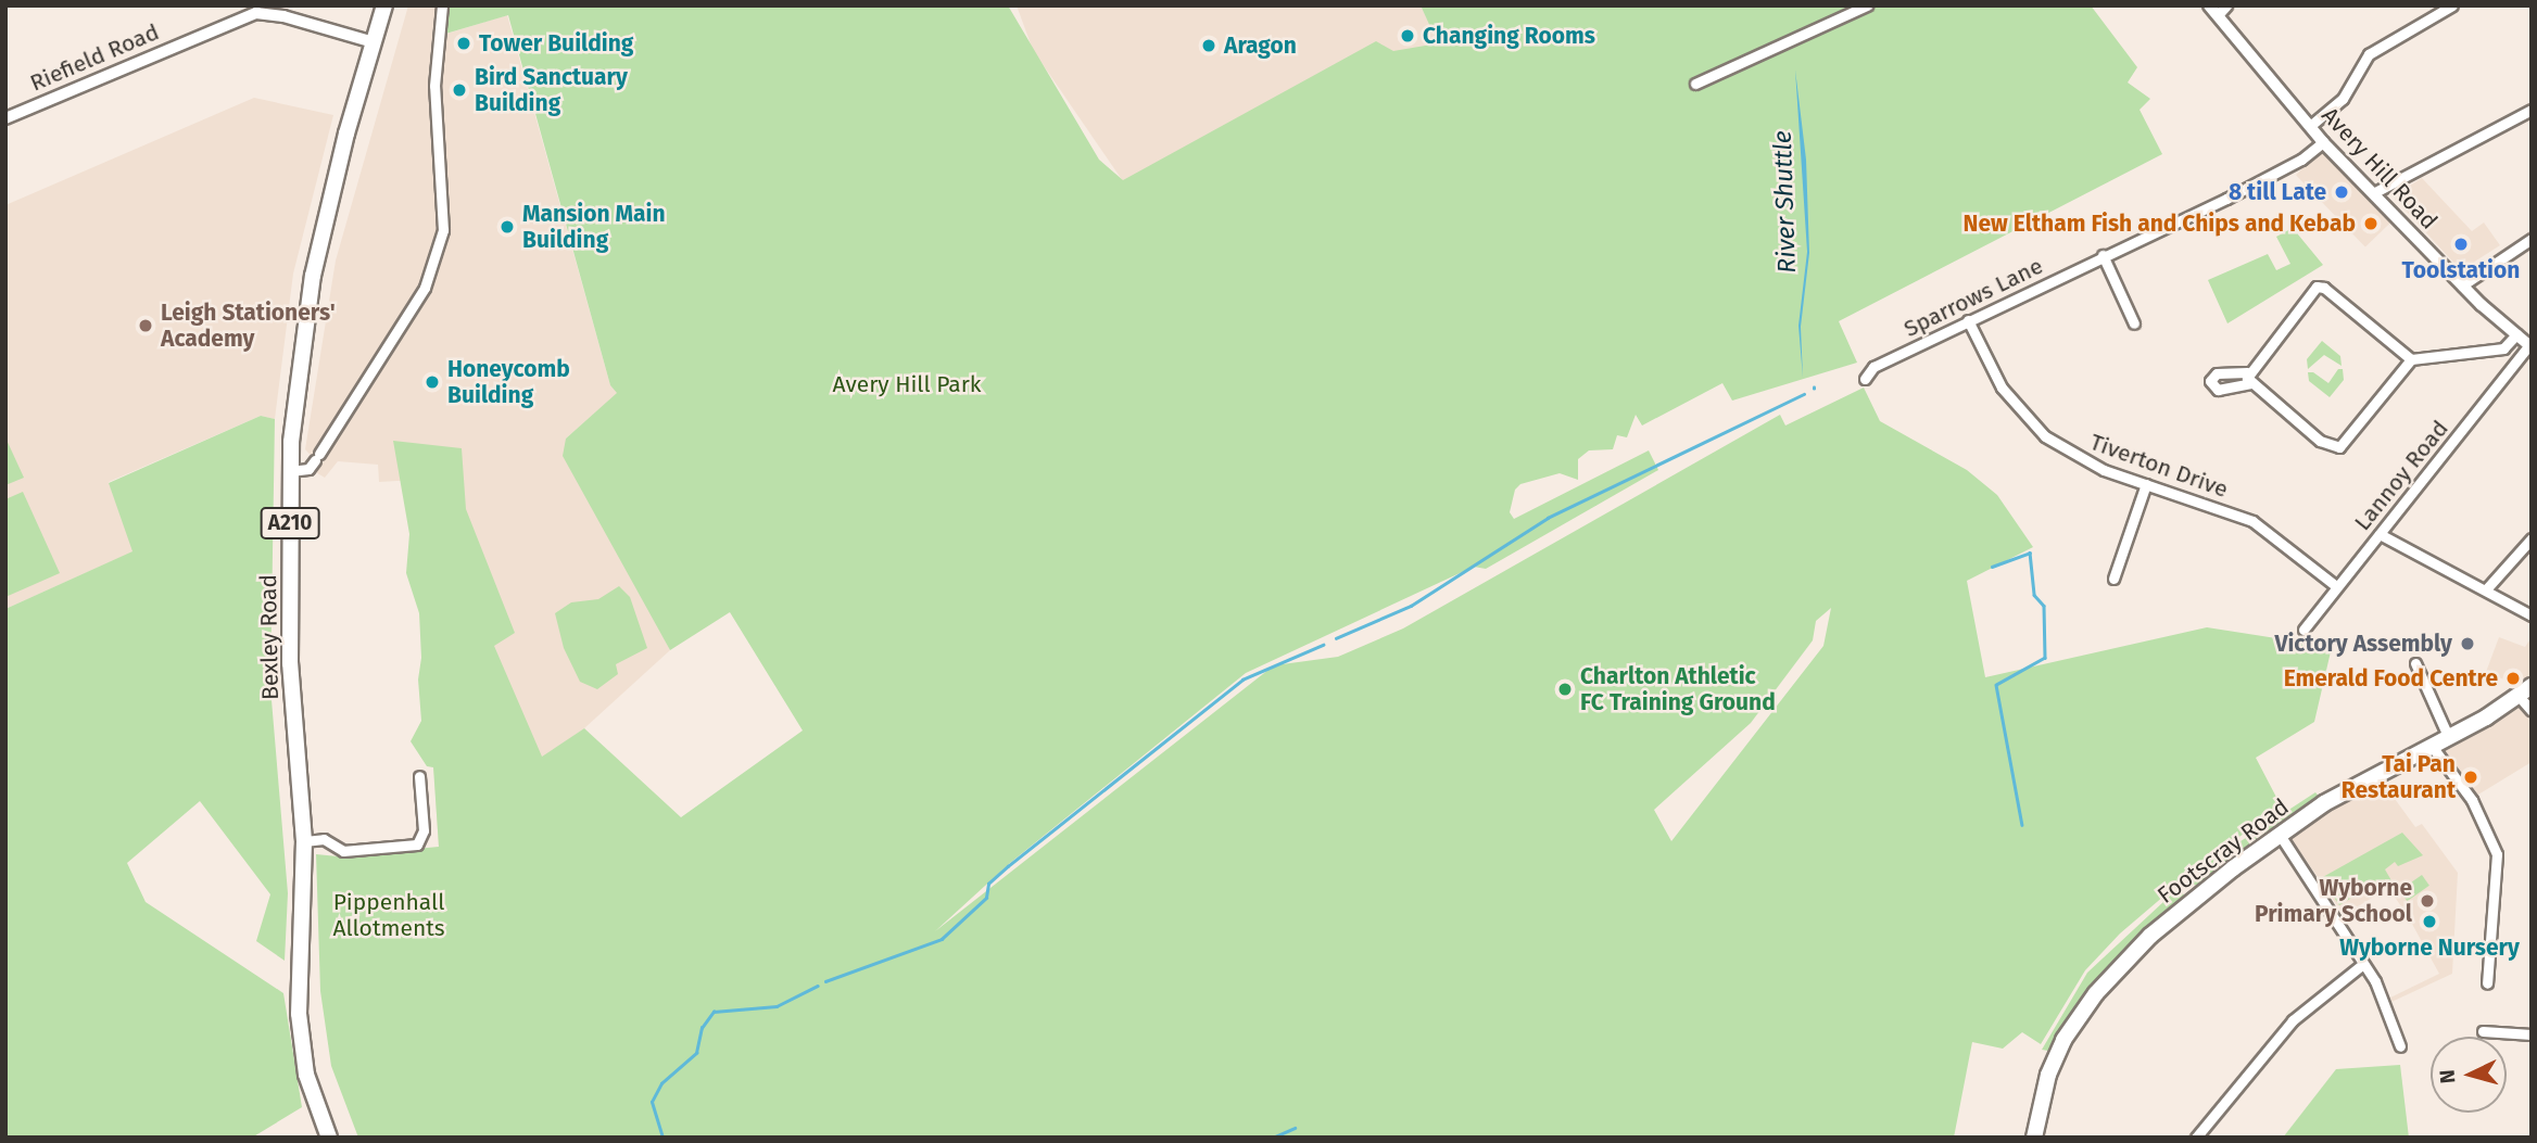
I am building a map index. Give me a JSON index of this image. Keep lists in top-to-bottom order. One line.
{"streets":{"main road":["A210","Bexley Road","Footscray Road"],"street":["Riefield Road","Avery Hill Road","Sparrows Lane","Tiverton Drive","Lannoy Road"]},"crossings":[["Riefield Road","Bexley Road"],["Avery Hill Road","Sparrows Lane"],["Avery Hill Road","Lannoy Road"],["Sparrows Lane","Tiverton Drive"],["Tiverton Drive","Lannoy Road"]],"water":["River Shuttle"],"parks":["Avery Hill Park","Pippenhall Allotments"],"places":["Changing Rooms","Tower Building","Aragon","Bird Sanctuary Building","8 till Late","New Eltham Fish and Chips and Kebab","Mansion Main Building","Toolstation","Leigh Stationers' Academy","Honeycomb Building","Victory Assembly","Emerald Food Centre","Charlton Athletic FC Training Ground","Tai Pan Restaurant","Wyborne Primary School","Wyborne Nursery"],"north":"left"}
